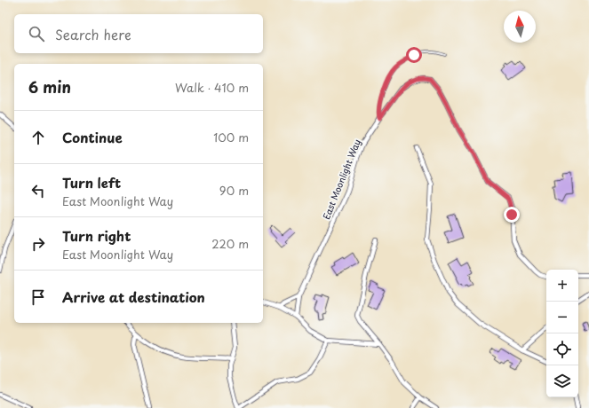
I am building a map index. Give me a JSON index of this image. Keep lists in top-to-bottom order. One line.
{"streets":{"street":["East Moonlight Way"]},"north":"top","page":{"search":"Search here","heading":["6 min","Walk · 410 m"],"list":[["Continue","100 m"],["Turn left","East Moonlight Way","90 m"],["Turn right","East Moonlight Way","220 m"],"Arrive at destination"],"map_buttons":["+","−"]}}
